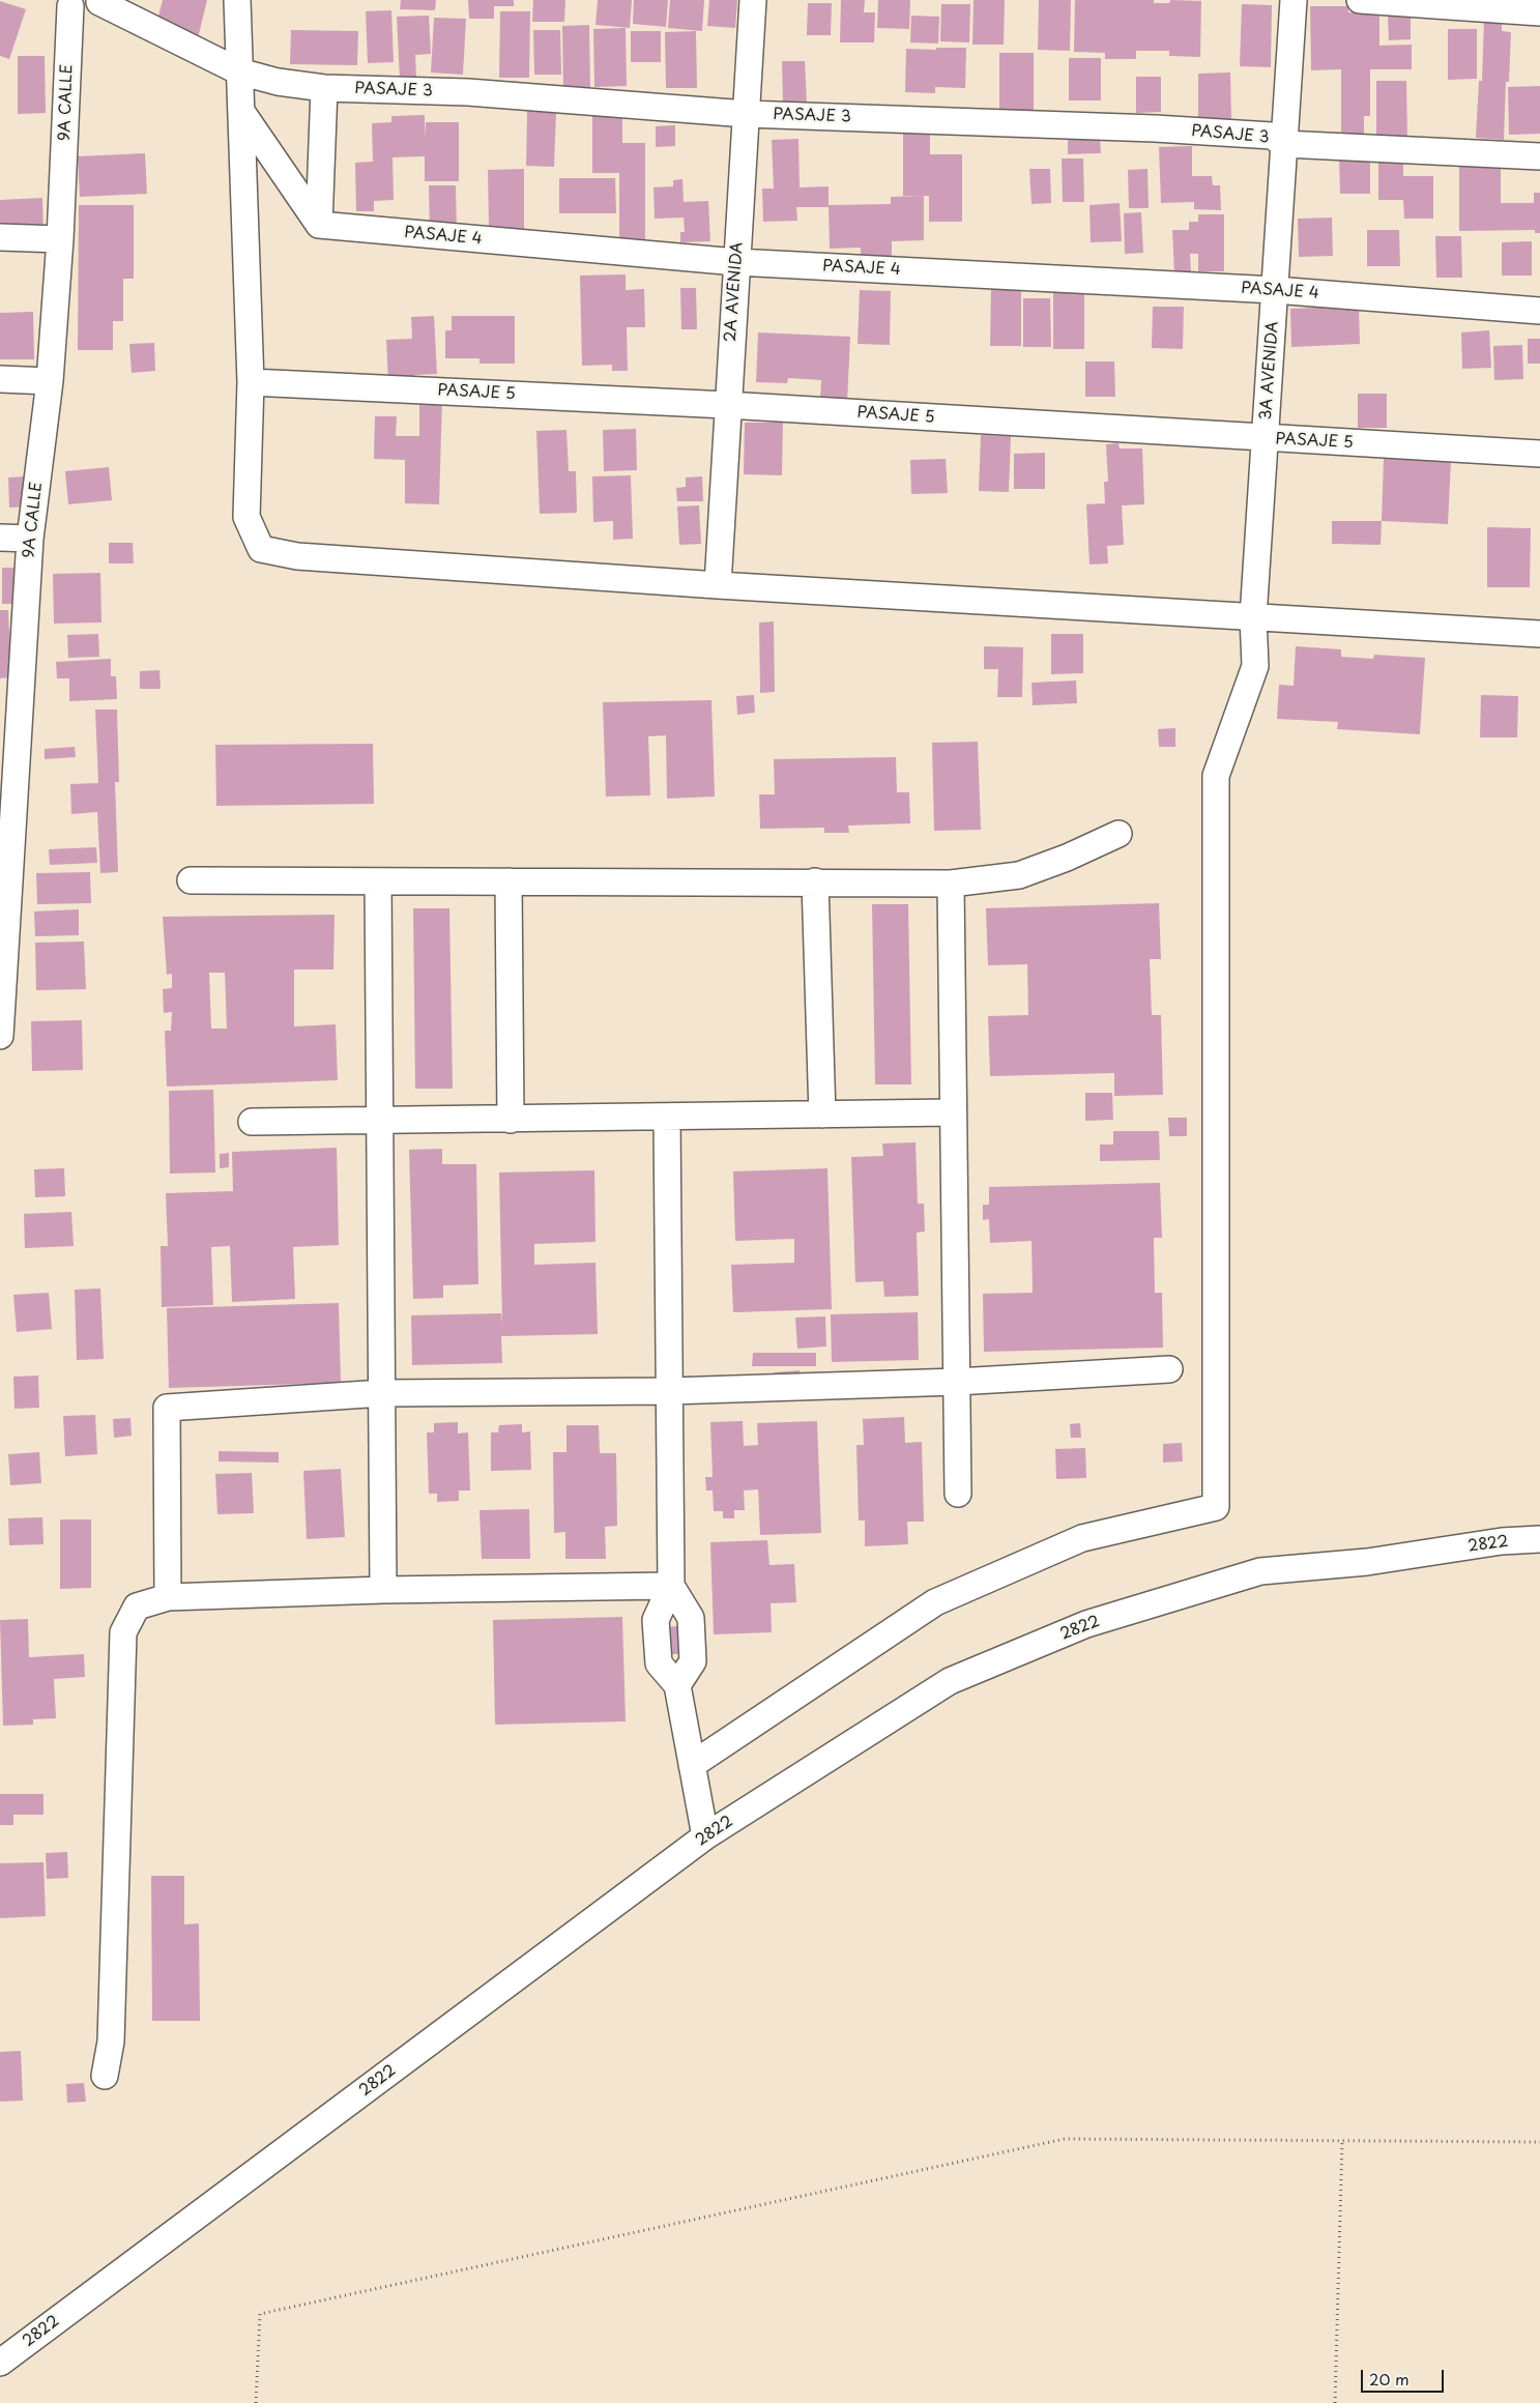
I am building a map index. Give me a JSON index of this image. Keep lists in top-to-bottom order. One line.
{"streets":{"street":["PASAJE 3","9A CALLE","PASAJE 4","2A AVENIDA","3A AVENIDA","PASAJE 5","2822"]},"crossings":[["PASAJE 3","9A CALLE"],["PASAJE 3","2A AVENIDA"],["PASAJE 3","3A AVENIDA"],["PASAJE 4","2A AVENIDA"],["PASAJE 4","3A AVENIDA"],["2A AVENIDA","PASAJE 5"],["3A AVENIDA","PASAJE 5"]],"scale_bar":"20 m"}
